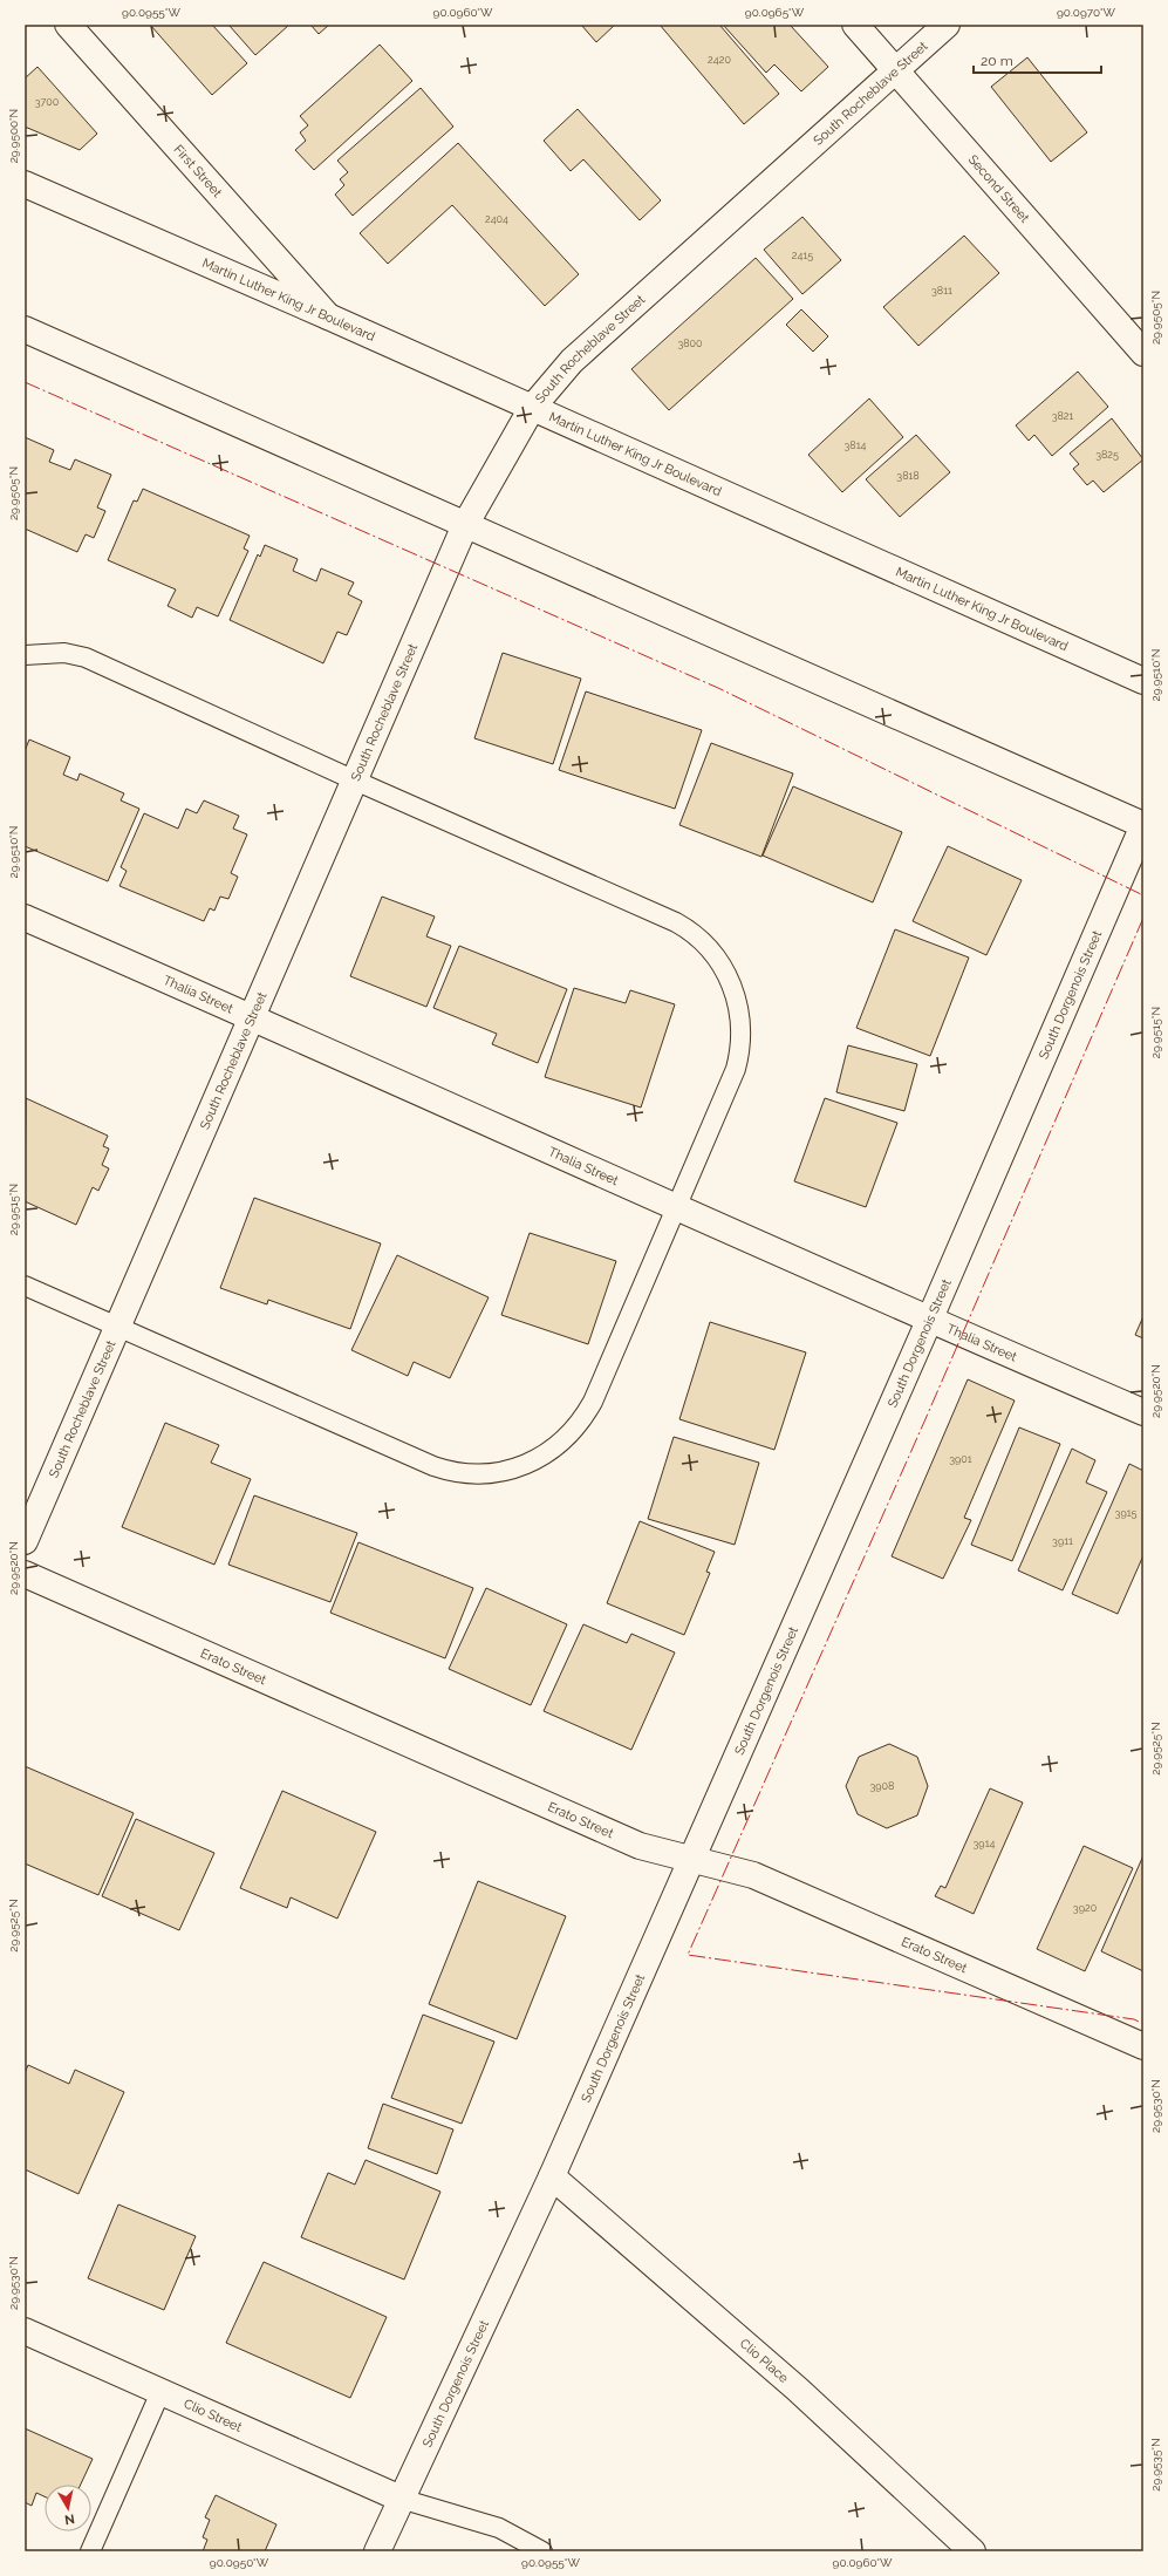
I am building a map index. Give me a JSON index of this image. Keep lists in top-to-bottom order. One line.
{"streets":{"street":["South Rocheblave Street","First Street","Second Street","Martin Luther King Jr Boulevard","Thalia Street","South Dorgenois Street","Erato Street","Clio Place","Clio Street"]},"crossings":[["South Rocheblave Street","Second Street"],["South Rocheblave Street","Martin Luther King Jr Boulevard"],["South Rocheblave Street","Thalia Street"],["First Street","Martin Luther King Jr Boulevard"],["Thalia Street","South Dorgenois Street"],["South Dorgenois Street","Erato Street"],["South Dorgenois Street","Clio Place"],["South Dorgenois Street","Clio Street"]],"house_numbers":["2420","3700","2404","2415","3811","3800","3821","3814","3825","3818","3901","3915","3911","3908","3914","3920"],"scale_bar":"20 m","north":"bottom","coordinates":["90.0955°W","90.0960°W","90.0965°W","90.0970°W","29.9500°N","29.9505°N","29.9510°N","29.9515°N","29.9520°N","29.9525°N","29.9530°N","29.9535°N","90.0950°W"]}
